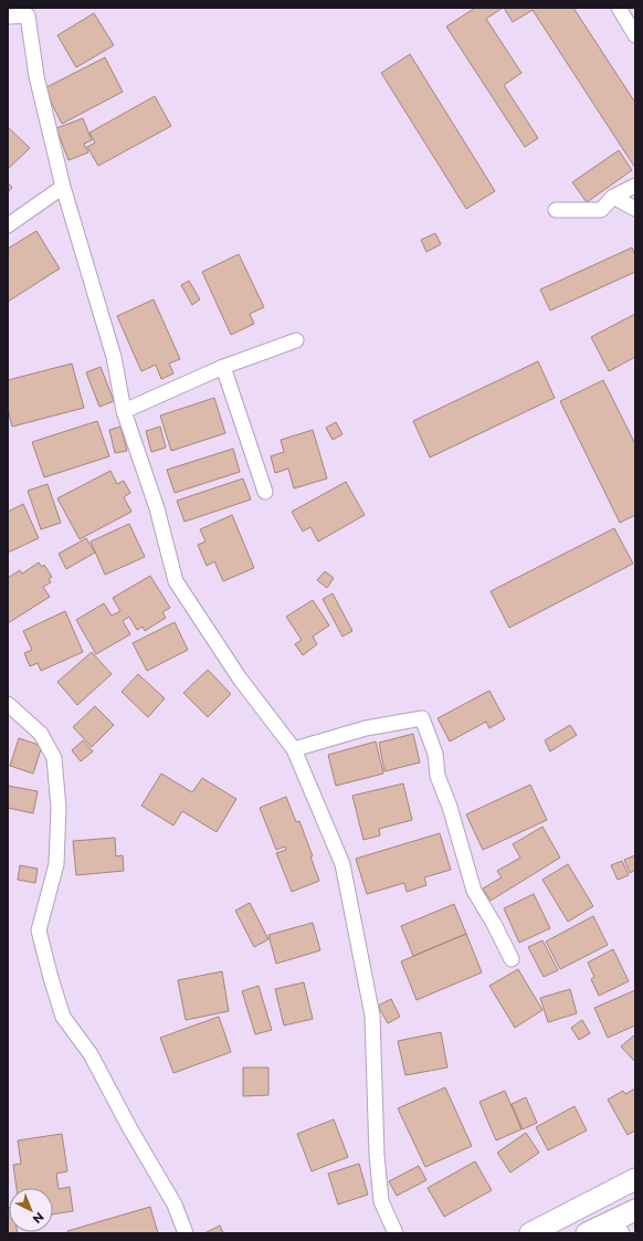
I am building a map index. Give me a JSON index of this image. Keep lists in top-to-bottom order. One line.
{"north":"bottom right"}
